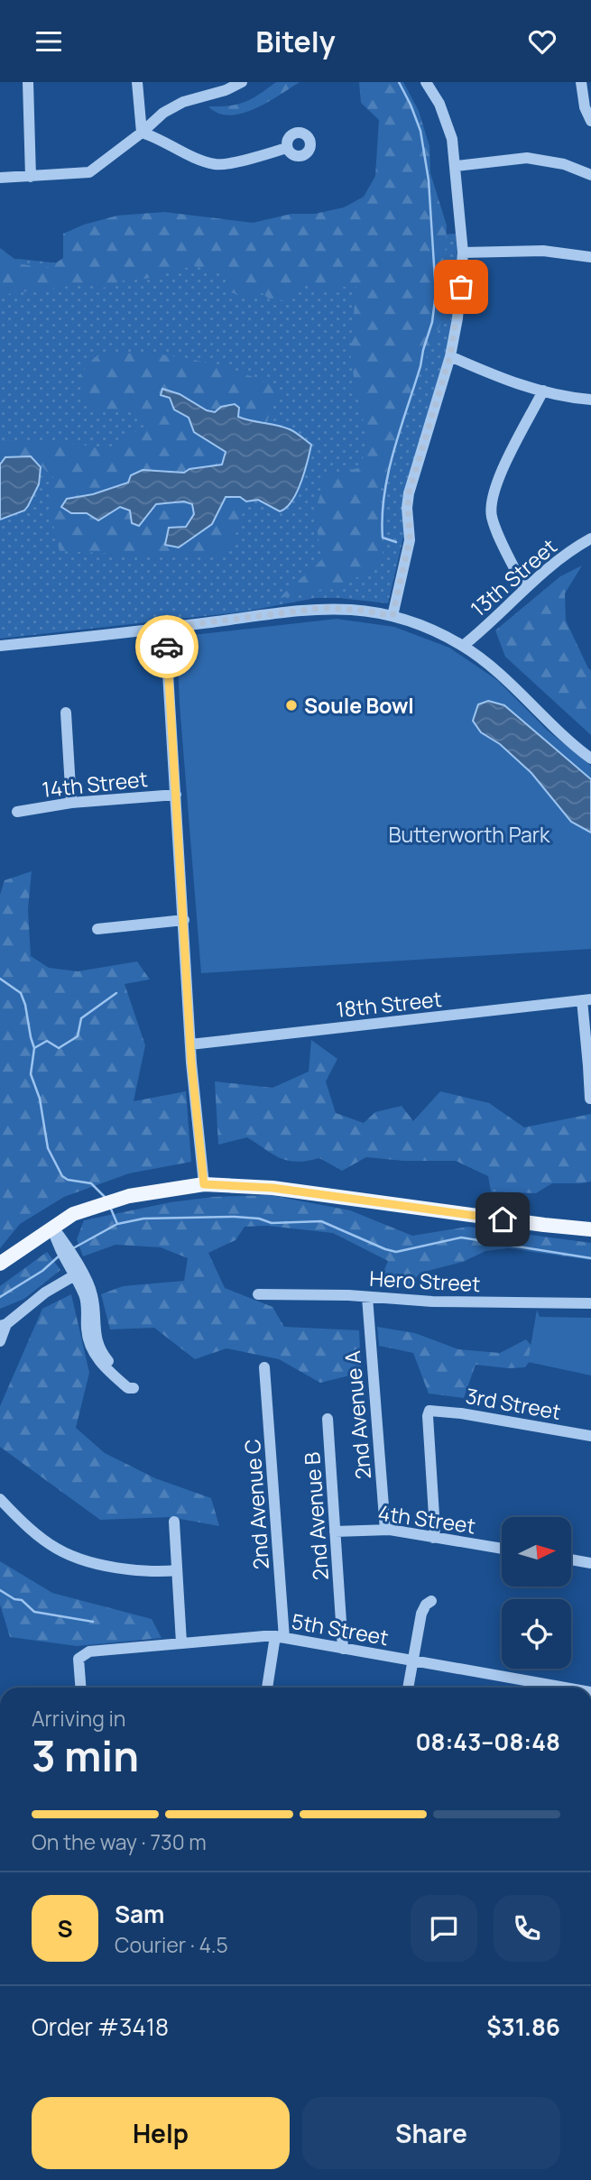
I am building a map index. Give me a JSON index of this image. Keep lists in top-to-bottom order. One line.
{"streets":{"street":["13th Street","14th Street","18th Street","Hero Street","3rd Street","2nd Avenue A","2nd Avenue C","2nd Avenue B","4th Street","5th Street"]},"crossings":[["Hero Street","2nd Avenue A"],["3rd Street","4th Street"],["2nd Avenue A","4th Street"],["2nd Avenue C","5th Street"],["2nd Avenue B","4th Street"],["2nd Avenue B","5th Street"]],"parks":["Butterworth Park"],"places":["Soule Bowl"],"north":"right","page":{"header":"Bitely","heading":["3 min","Arriving in","08:43–08:48"],"panel":["Sam","Courier · 4.5","Order #3418","$31.86"],"bar":"On the way · 730 m","round":"S","buttons":["Help","Share"]}}
